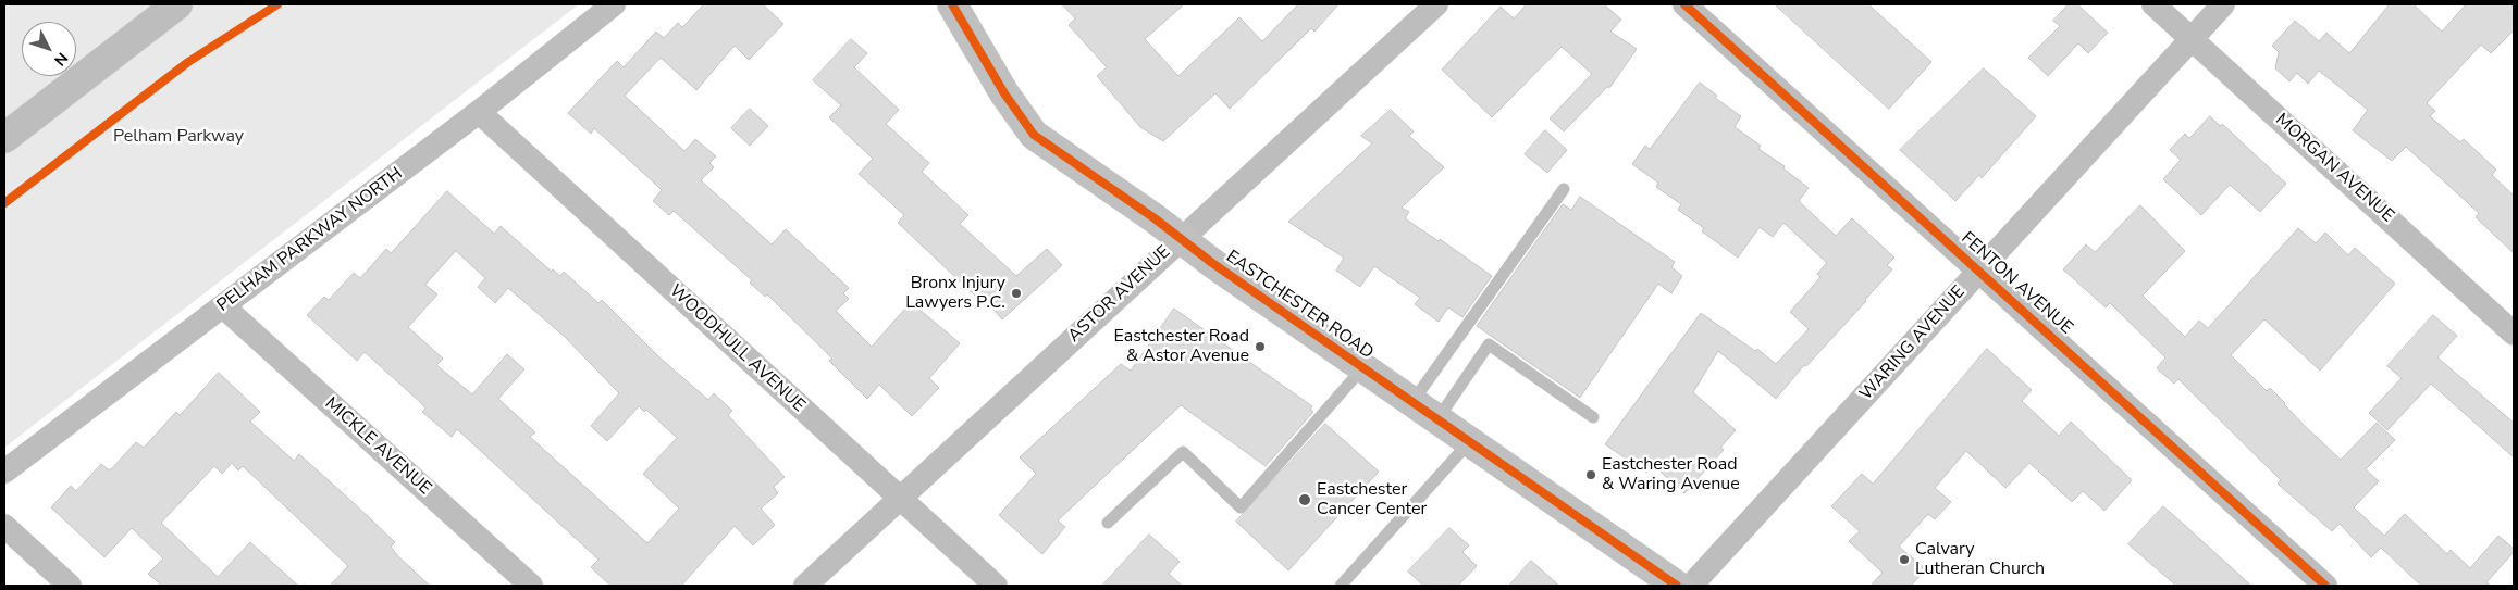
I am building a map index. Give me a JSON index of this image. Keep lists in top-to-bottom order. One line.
{"streets":{"main road":["EASTCHESTER ROAD"],"street":["MORGAN AVENUE","PELHAM PARKWAY NORTH","FENTON AVENUE","ASTOR AVENUE","WARING AVENUE","WOODHULL AVENUE","MICKLE AVENUE"]},"crossings":[["MORGAN AVENUE","WARING AVENUE"],["PELHAM PARKWAY NORTH","WOODHULL AVENUE"],["PELHAM PARKWAY NORTH","MICKLE AVENUE"],["FENTON AVENUE","WARING AVENUE"],["ASTOR AVENUE","EASTCHESTER ROAD"],["ASTOR AVENUE","WOODHULL AVENUE"]],"parks":["Pelham Parkway"],"places":["Bronx Injury Lawyers P.C.","Eastchester Road & Astor Avenue","Eastchester Road & Waring Avenue","Eastchester Cancer Center","Calvary Lutheran Church"],"north":"bottom right"}
